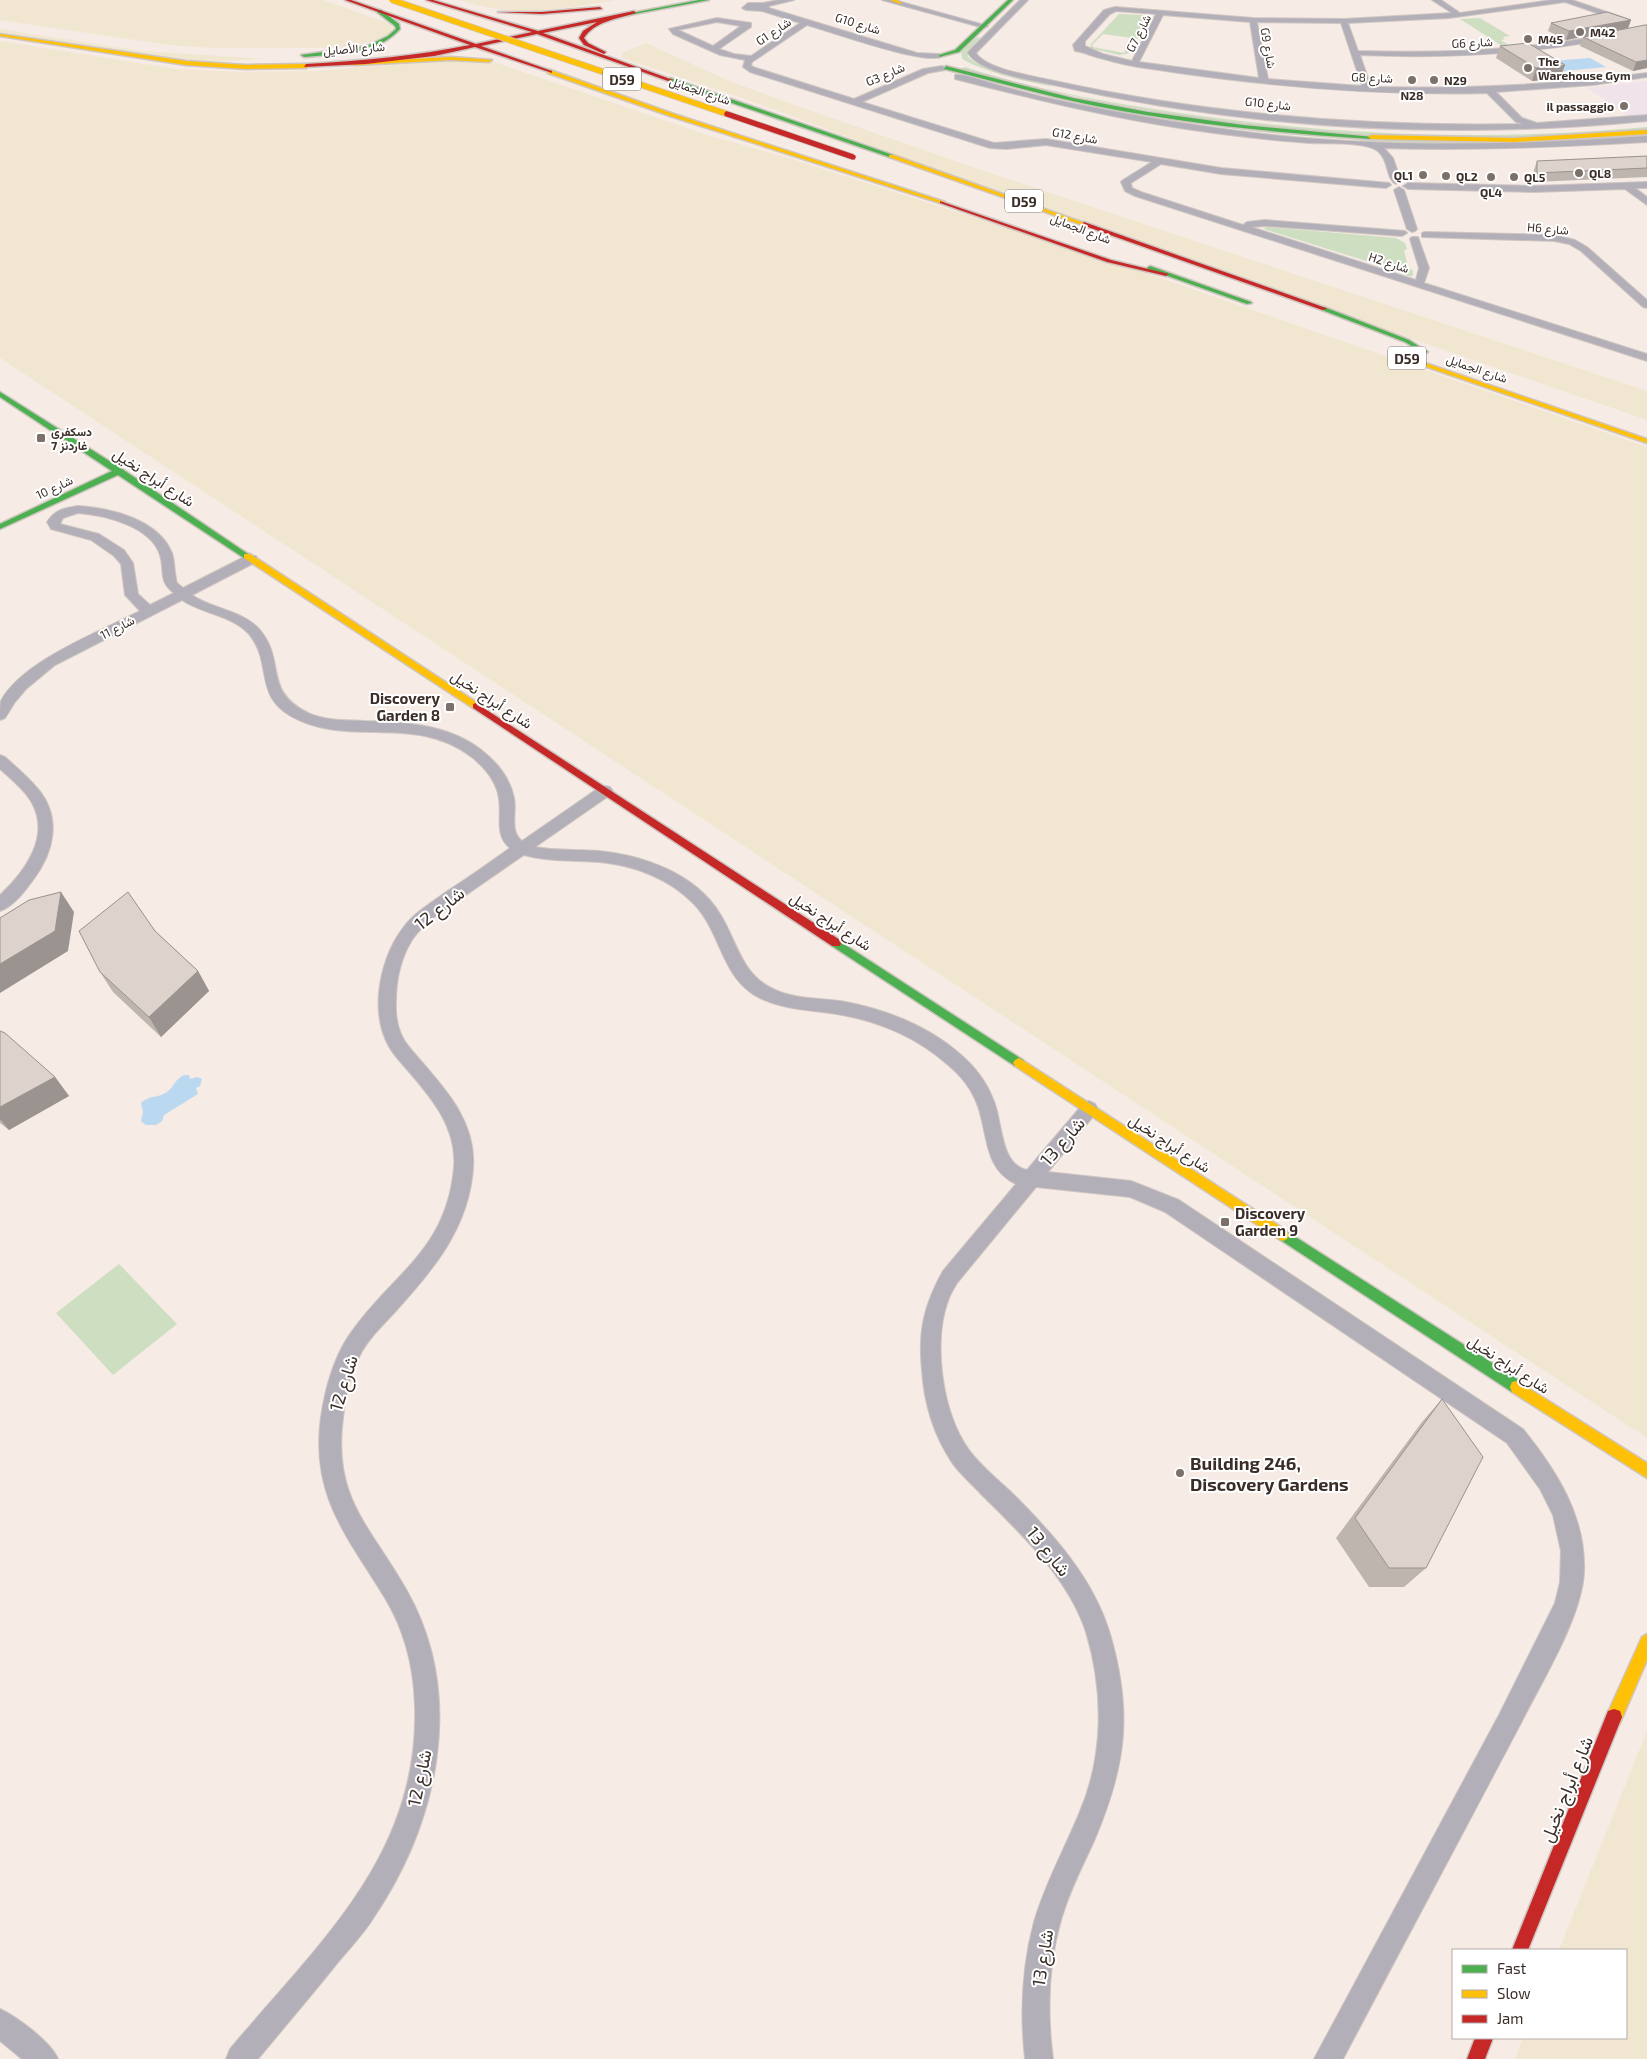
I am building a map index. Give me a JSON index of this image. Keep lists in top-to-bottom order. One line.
{"streets":{"main road":["G10 شارع","شارع الأصايل","D59","شارع الجمايل","شارع أبراج نخيل","شارع 10"],"street":["G1 شارع","G7 شارع","G6 شارع","G9 شارع","G3 شارع","G8 شارع","G12 شارع","H6 شارع","H2 شارع","شارع 11","شارع 12","شارع 13"]},"crossings":[["G10 شارع","G1 شارع"],["G10 شارع","G3 شارع"],["G1 شارع","G12 شارع"],["G7 شارع","G8 شارع"],["شارع الأصايل","D59"],["G9 شارع","G8 شارع"],["G3 شارع","G12 شارع"],["D59","شارع الجمايل"],["G12 شارع","H2 شارع"],["شارع أبراج نخيل","شارع 10"],["شارع أبراج نخيل","شارع 11"],["شارع أبراج نخيل","شارع 12"],["شارع أبراج نخيل","شارع 13"]],"places":{"other":["M42","M45","The Warehouse Gym","N28","N29","il passaggio","QL8","QL1","QL2","QL4","QL5","Building 246, Discovery Gardens"],"transit":["دسكفري غاردنز 7","Discovery Garden 8","Discovery Garden 9"]},"legend":["Fast","Slow","Jam"]}
